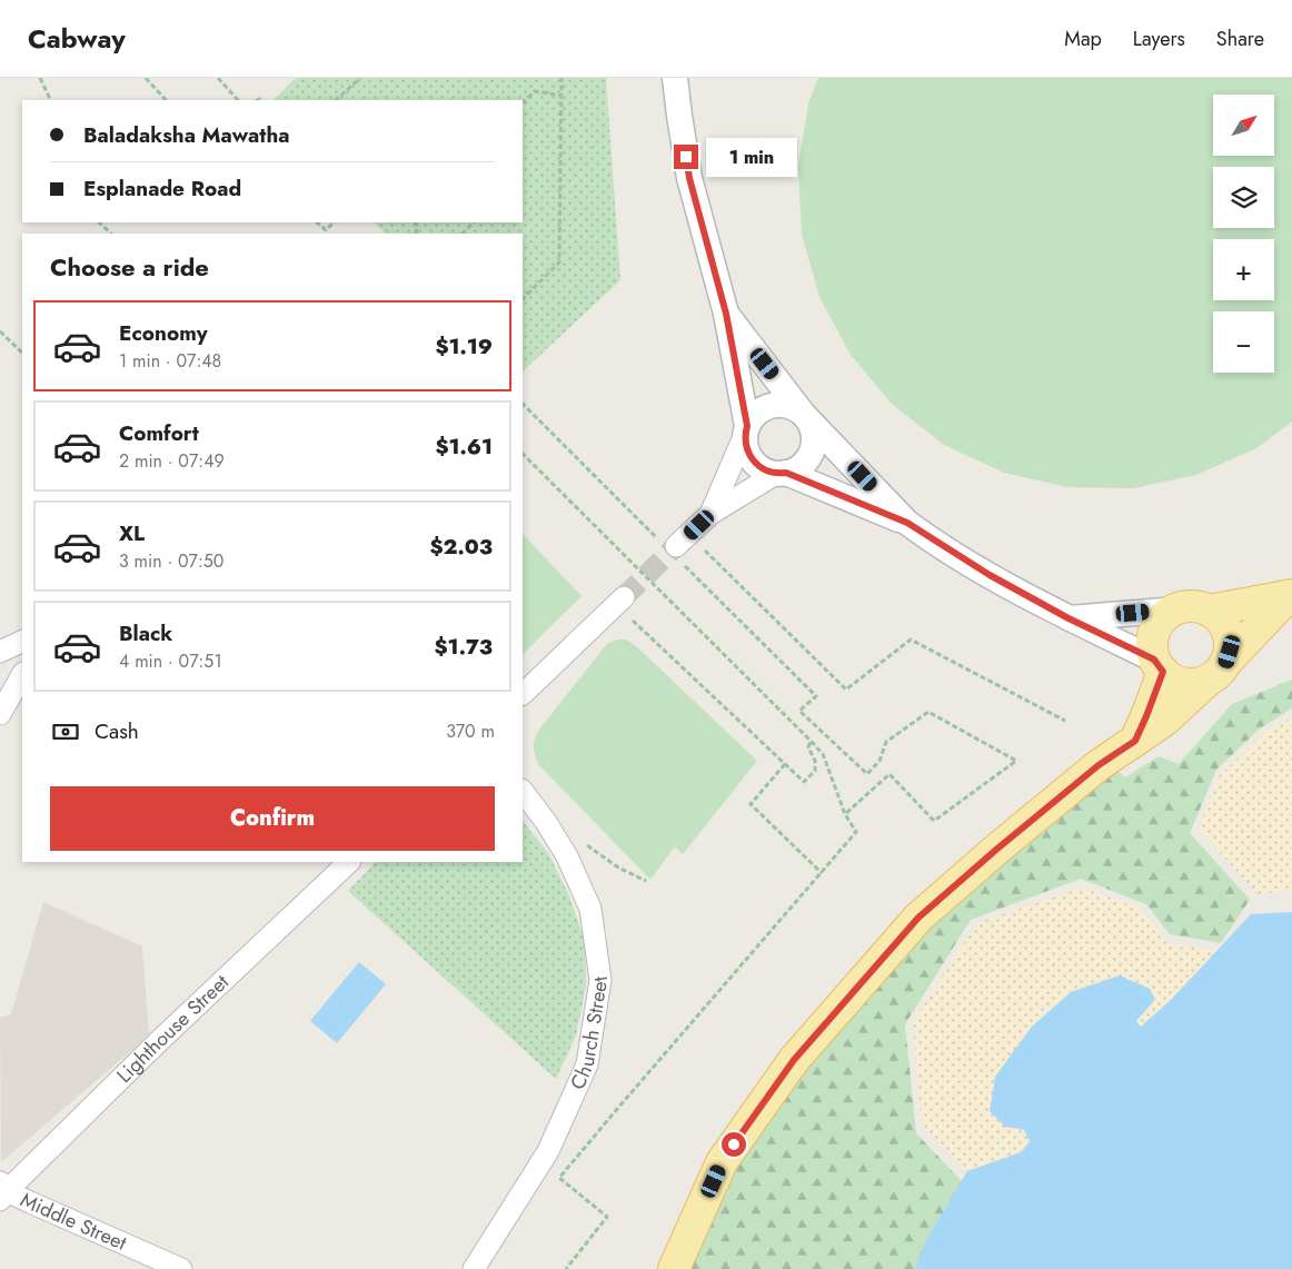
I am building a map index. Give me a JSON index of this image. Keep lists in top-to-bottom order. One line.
{"streets":{"street":["Lighthouse Street","Church Street","Middle Street"]},"crossings":[["Lighthouse Street","Middle Street"]],"north":"top right","page":{"header":"Cabway","nav":["Map","Layers","Share"],"map_buttons":["+","−"],"banner":["Baladaksha Mawatha","Esplanade Road"],"bubble":"1 min","heading":"Choose a ride","list":[{"name":"Economy","note":"1 min · 07:48","value":"$1.19"},{"name":"Comfort","note":"2 min · 07:49","value":"$1.61"},{"name":"XL","note":"3 min · 07:50","value":"$2.03"},{"name":"Black","note":"4 min · 07:51","value":"$1.73"}],"pay":["Cash","370 m"],"buttons":"Confirm"}}
